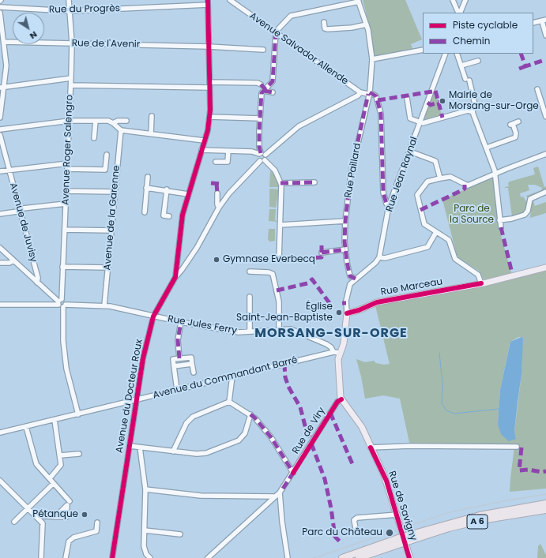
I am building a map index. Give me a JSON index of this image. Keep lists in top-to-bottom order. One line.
{"streets":{"highway":["A 6"],"main road":["Rue Marceau","Rue de Savigny"],"street":["Rue du Progrès","Rue de l'Avenir","Avenue Salvador Allende","Avenue Roger Salengro","Rue Paillard","Rue Jean Raynal","Avenue de la Garenne","Avenue de Juvisy","Rue Jules Ferry","Avenue du Commandant Barré","Avenue du Docteur Roux","Rue de Viry"]},"crossings":[["Rue du Progrès","Avenue Roger Salengro"],["Rue du Progrès","Avenue du Docteur Roux"],["Rue de l'Avenir","Avenue Roger Salengro"],["Rue de l'Avenir","Avenue du Docteur Roux"],["Avenue de la Garenne","Rue Jules Ferry"],["Rue Jules Ferry","Avenue du Commandant Barré"],["Rue Jules Ferry","Avenue du Docteur Roux"],["Avenue du Commandant Barré","Avenue du Docteur Roux"],["Rue de Viry","Rue de Savigny"]],"districts":["MORSANG-SUR-ORGE"],"parks":["Parc de la Source"],"places":["Mairie de Morsang-sur-Orge","Gymnase Everbecq","Église Saint-Jean-Baptiste","Pétanque","Parc du Château"],"legend":["Piste cyclable","Chemin"],"north":"bottom right"}
